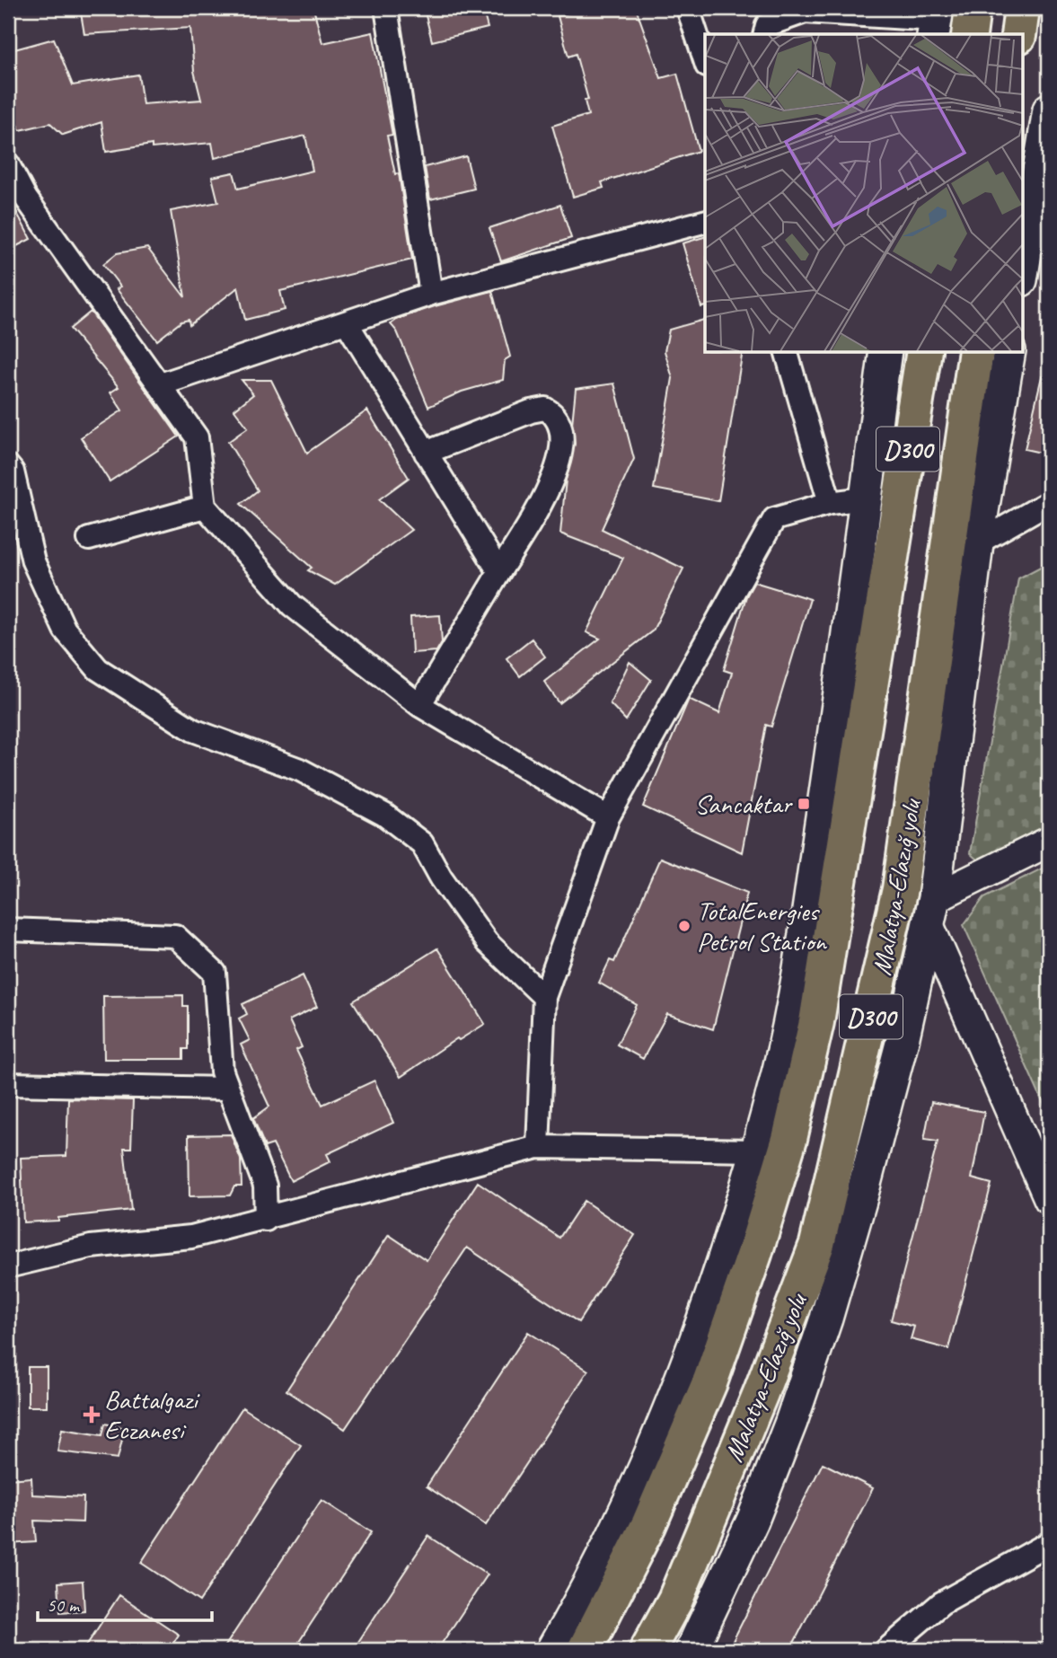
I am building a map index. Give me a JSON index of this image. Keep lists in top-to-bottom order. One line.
{"streets":{"highway":["D300","Malatya-Elazığ yolu"]},"places":{"transit":["Sancaktar"],"other":["TotalEnergies Petrol Station"],"health":["Battalgazi Eczanesi"]},"scale_bar":"50 m"}
